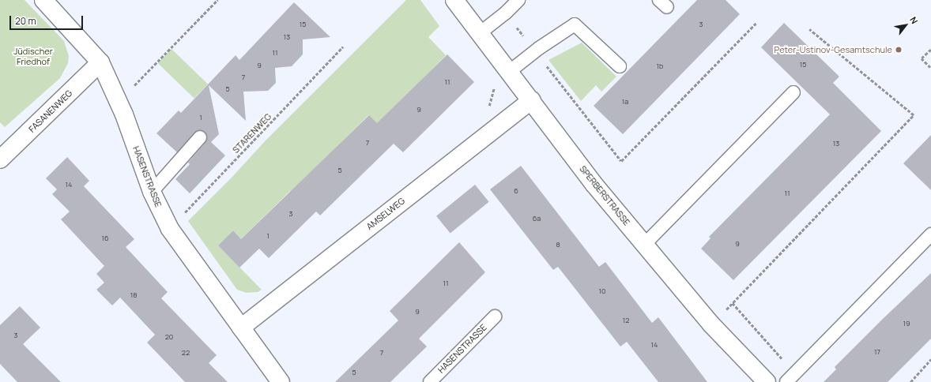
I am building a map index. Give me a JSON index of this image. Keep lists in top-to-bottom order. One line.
{"streets":{"street":["FASANENWEG","HASENSTRASSE","SPERBERSTRASSE","AMSELWEG"],"path":["STARENWEG"]},"crossings":[["FASANENWEG","HASENSTRASSE"],["STARENWEG","HASENSTRASSE"],["HASENSTRASSE","AMSELWEG"],["SPERBERSTRASSE","AMSELWEG"]],"parks":["Jüdischer Friedhof"],"places":["Peter-Ustinov-Gesamtschule"],"house_numbers":["15","3","13","11","15","9","1b","7","11","5","1a","9","1","7","13","5","14","6","11","3","6a","1","16","9","8","11","10","18","9","12","19","3","20","14","17","22","7","5"],"scale_bar":"20 m","north":"top right"}
